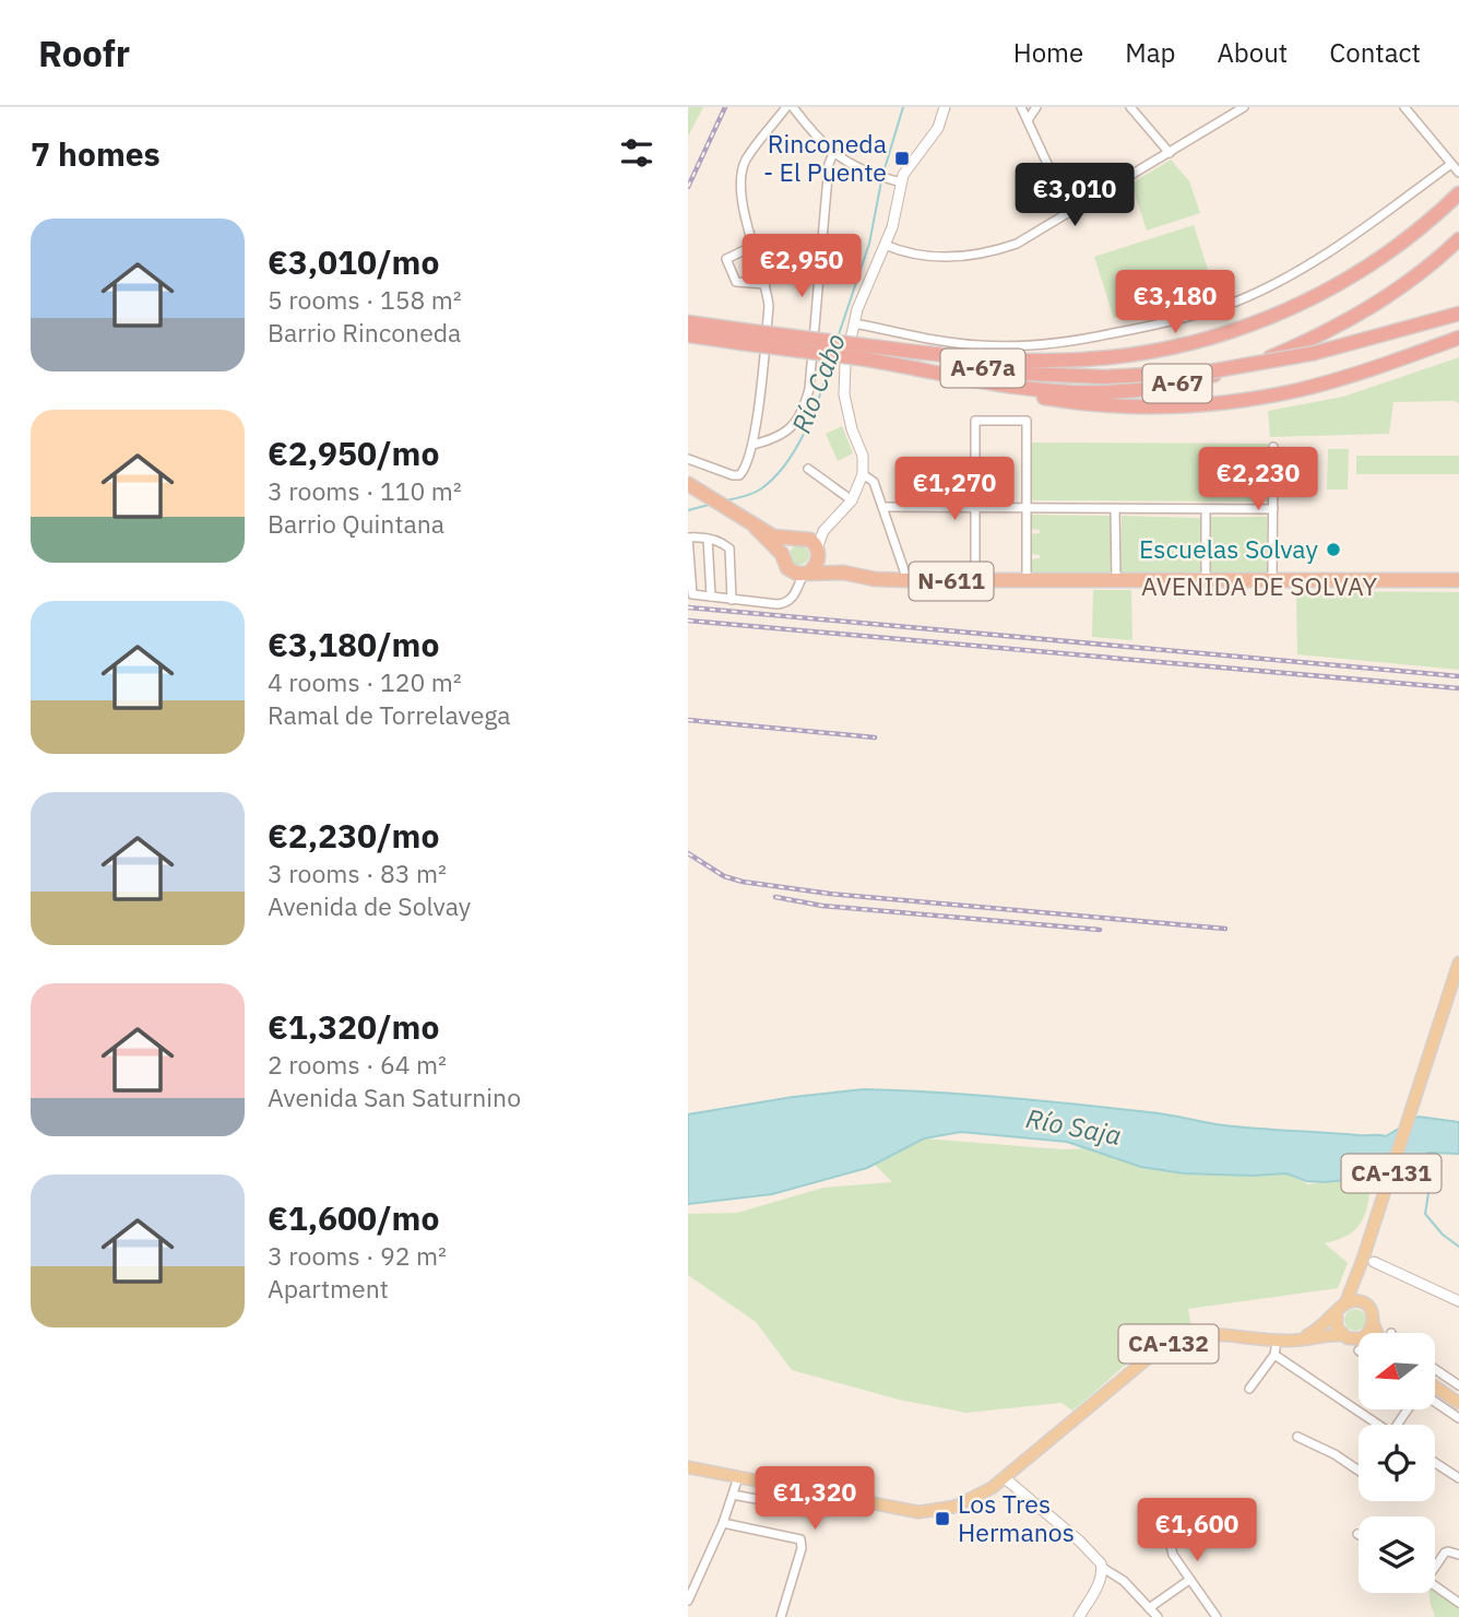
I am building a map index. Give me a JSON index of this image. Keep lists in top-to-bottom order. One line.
{"streets":{"highway":["A-67a","A-67","N-611","AVENIDA DE SOLVAY"],"main road":["CA-131","CA-132"]},"crossings":[["A-67a","A-67"],["N-611","AVENIDA DE SOLVAY"]],"water":["Río Cabo","Río Saja"],"places":{"transit":["Rinconeda - El Puente","Los Tres Hermanos"],"other":["Escuelas Solvay"]},"north":"left","page":{"header":"Roofr","nav":["Home","Map","About","Contact"],"heading":"7 homes","price":["€3,010","€2,950","€3,180","€2,230","€1,270","€1,320","€1,600"],"list":[{"name":"€3,010/mo","note":"5 rooms · 158 m² · Barrio Rinconeda"},{"name":"€2,950/mo","note":"3 rooms · 110 m² · Barrio Quintana"},{"name":"€3,180/mo","note":"4 rooms · 120 m² · Ramal de Torrelavega"},{"name":"€2,230/mo","note":"3 rooms · 83 m² · Avenida de Solvay"},{"name":"€1,320/mo","note":"2 rooms · 64 m² · Avenida San Saturnino"},{"name":"€1,600/mo","note":"3 rooms · 92 m² · Apartment"}]}}
